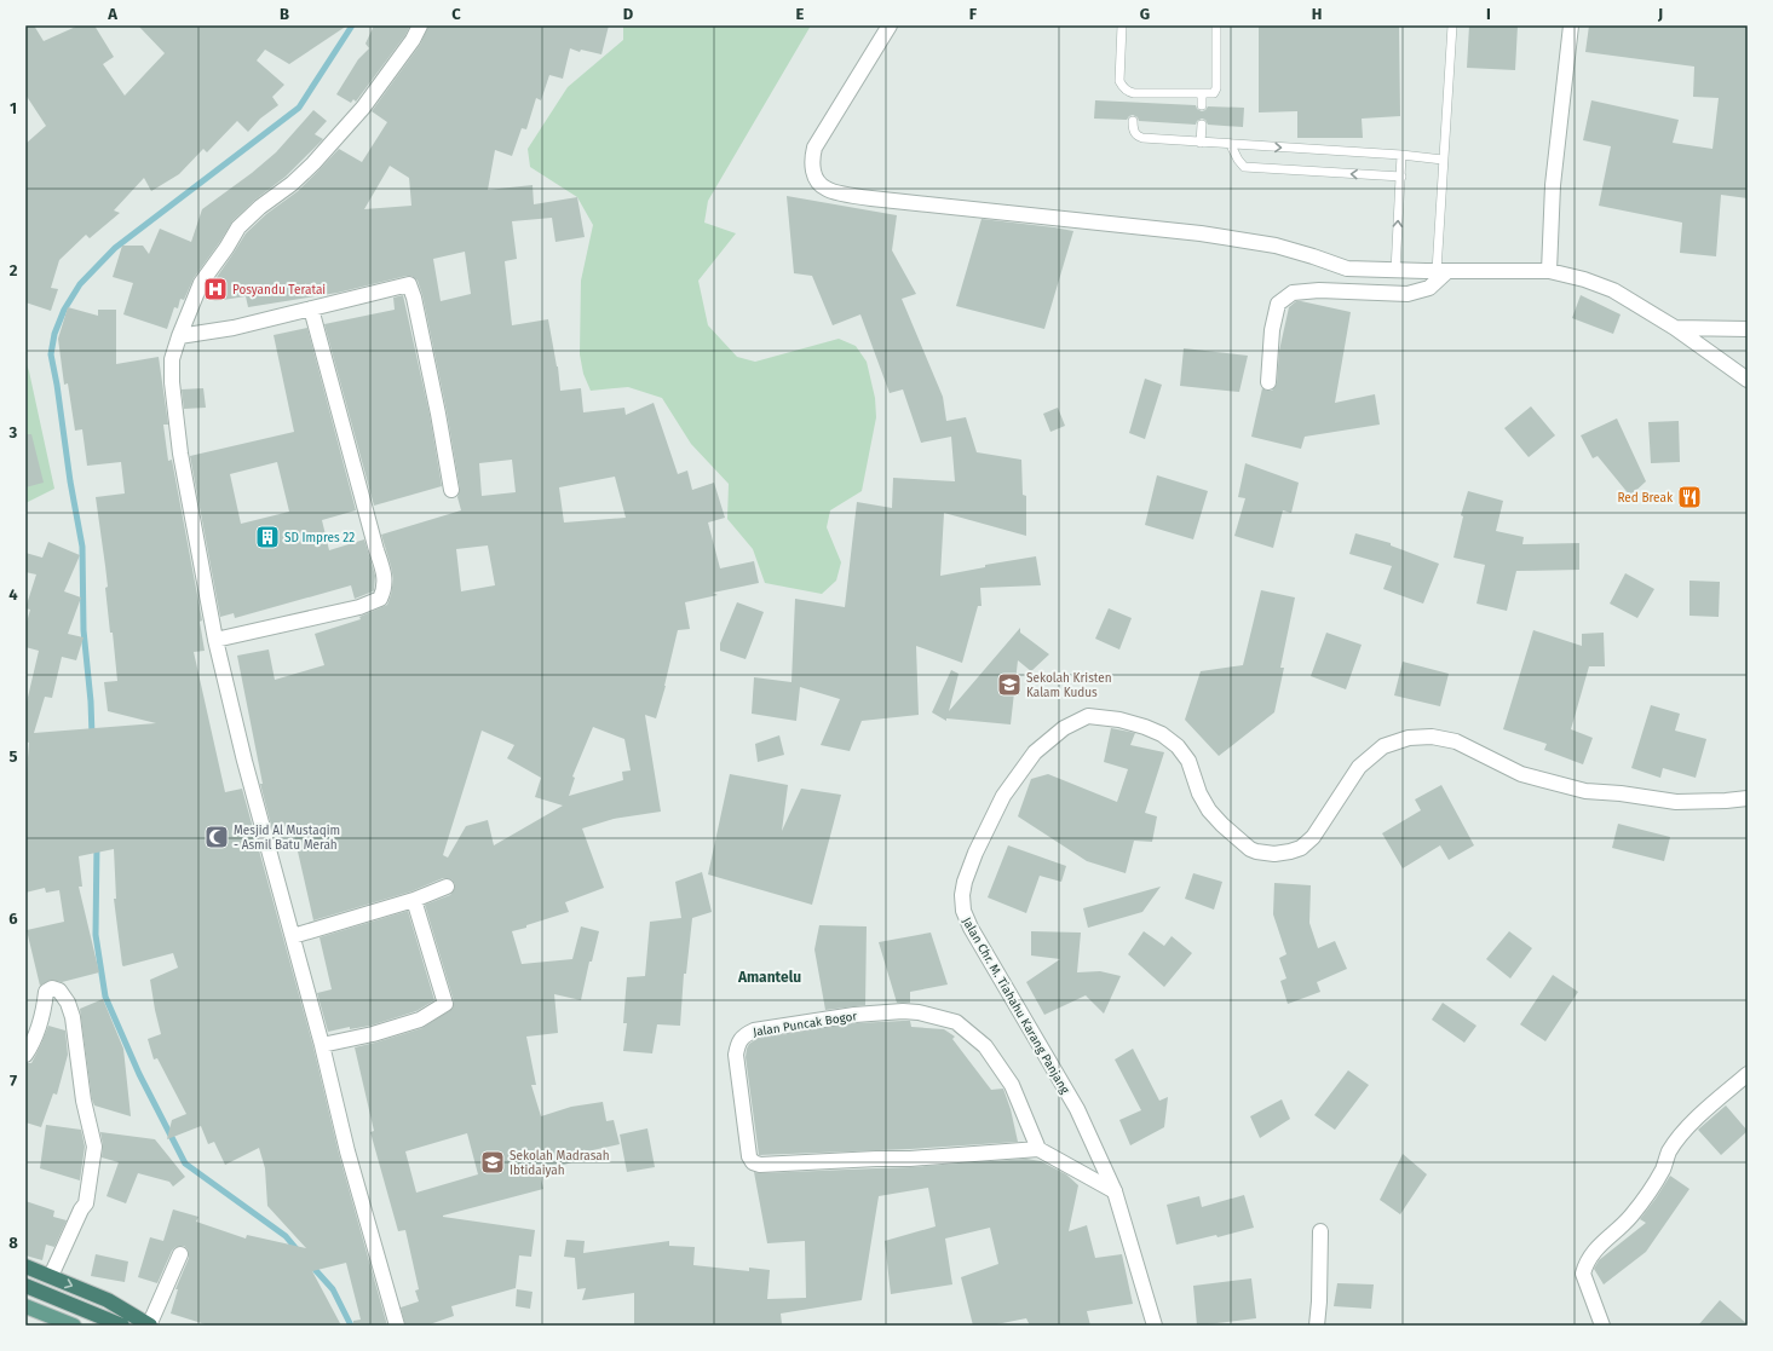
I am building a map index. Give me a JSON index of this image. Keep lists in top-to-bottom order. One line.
{"streets":{"street":["Jalan Chr. M. Tiahahu Karang Panjang","Jalan Puncak Bogor"]},"districts":["Amantelu"],"places":{"hospital":["Posyandu Teratai"],"restaurant":["Red Break"],"building":["SD Impres 22"],"school or university":["Sekolah Kristen Kalam Kudus","Sekolah Madrasah Ibtidaiyah"],"mosque":["Mesjid Al Mustaqim - Asmil Batu Merah"]},"grid":{"columns":["A","B","C","D","E","F","G","H","I","J"],"rows":["1","2","3","4","5","6","7","8"]}}
